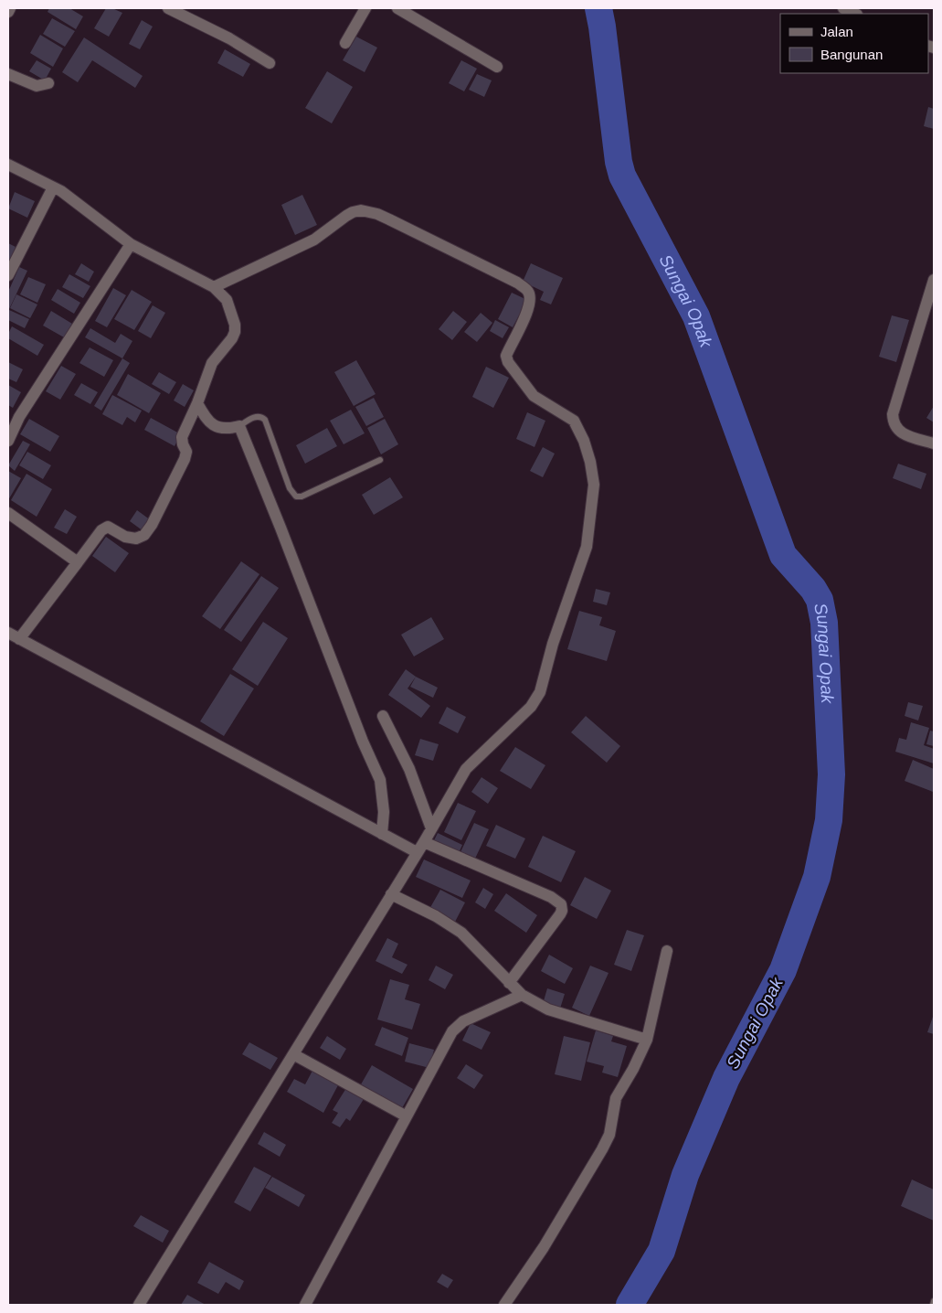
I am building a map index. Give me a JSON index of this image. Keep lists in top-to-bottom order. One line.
{"water":["Sungai Opak"],"legend":["Jalan","Bangunan"]}
